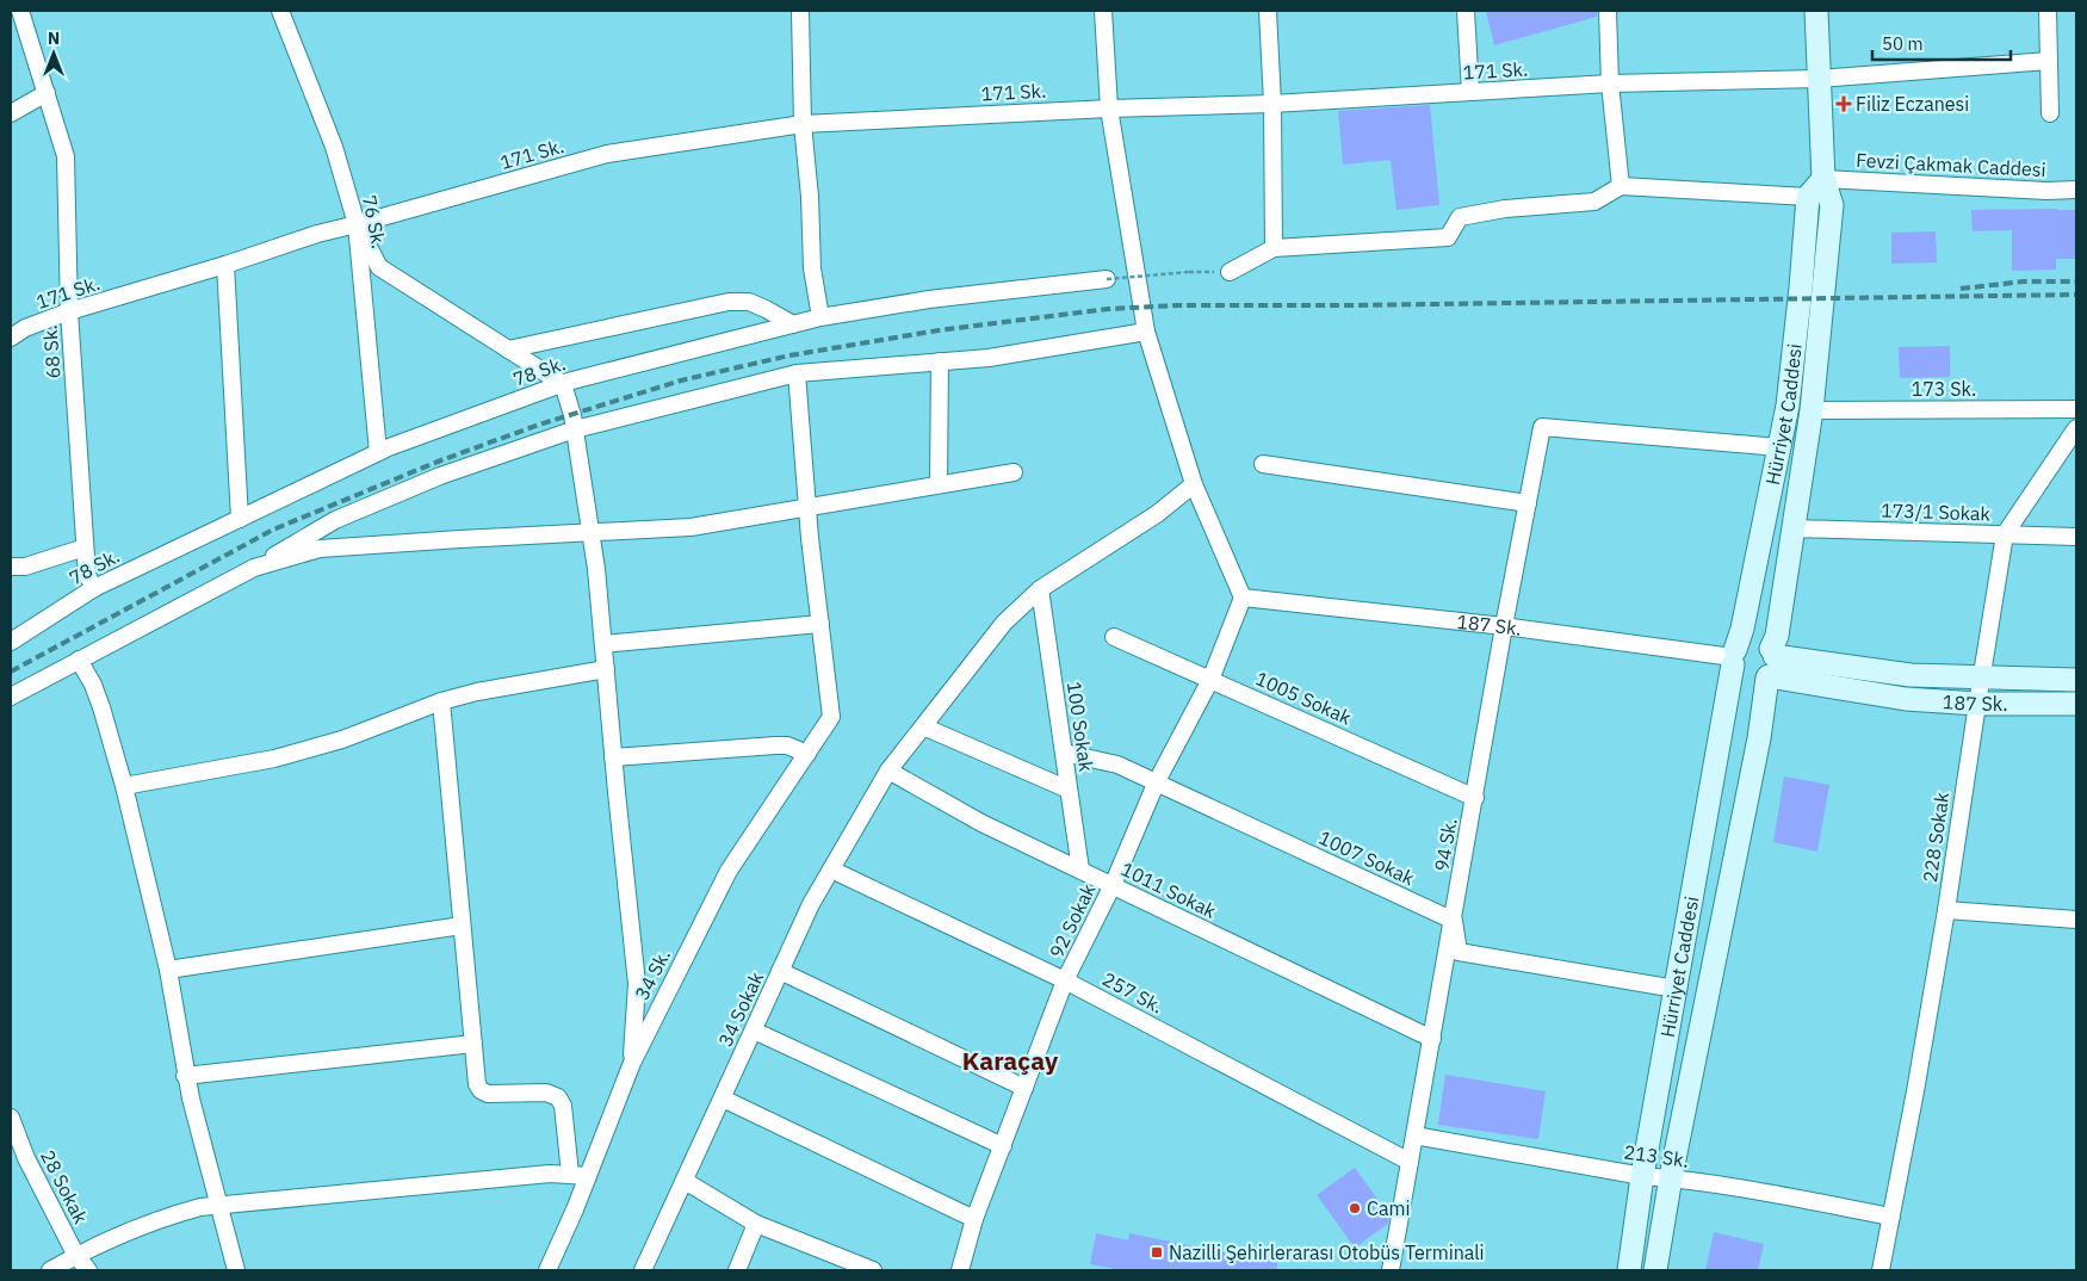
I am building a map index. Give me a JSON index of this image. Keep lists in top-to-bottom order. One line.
{"streets":{"main road":["Hürriyet Caddesi","187 Sk."],"street":["171 Sk.","Fevzi Çakmak Caddesi","76 Sk.","68 Sk.","78 Sk.","173 Sk.","173/1 Sokak","1005 Sokak","100 Sokak","228 Sokak","94 Sk.","1007 Sokak","1011 Sokak","92 Sokak","34 Sk.","257 Sk.","34 Sokak","213 Sk.","28 Sokak"]},"crossings":[["171 Sk.","76 Sk."],["171 Sk.","68 Sk."],["171 Sk.","Hürriyet Caddesi"],["Fevzi Çakmak Caddesi","Hürriyet Caddesi"],["76 Sk.","78 Sk."],["68 Sk.","78 Sk."],["173 Sk.","Hürriyet Caddesi"],["Hürriyet Caddesi","173/1 Sokak"],["Hürriyet Caddesi","187 Sk."],["Hürriyet Caddesi","94 Sk."],["Hürriyet Caddesi","213 Sk."],["173/1 Sokak","228 Sokak"],["187 Sk.","228 Sokak"],["187 Sk.","94 Sk."],["187 Sk.","92 Sokak"],["1005 Sokak","94 Sk."],["1005 Sokak","92 Sokak"],["100 Sokak","1007 Sokak"],["100 Sokak","1011 Sokak"],["100 Sokak","34 Sokak"],["228 Sokak","213 Sk."],["94 Sk.","1007 Sokak"],["94 Sk.","1011 Sokak"],["94 Sk.","257 Sk."],["94 Sk.","213 Sk."],["1007 Sokak","92 Sokak"],["1011 Sokak","92 Sokak"],["1011 Sokak","34 Sokak"],["92 Sokak","257 Sk."],["257 Sk.","34 Sokak"]],"districts":["Karaçay"],"places":{"health":["Filiz Eczanesi"],"other":["Cami"],"transit":["Nazilli Şehirlerarası Otobüs Terminali"]},"scale_bar":"50 m","north":"top"}
